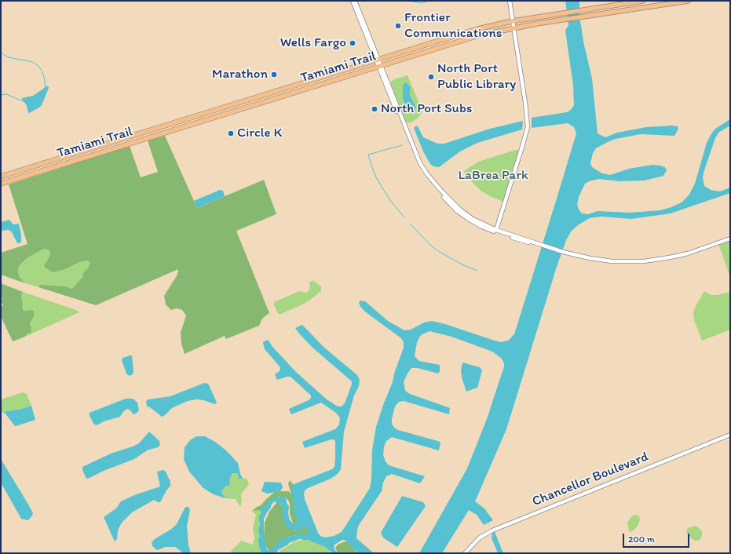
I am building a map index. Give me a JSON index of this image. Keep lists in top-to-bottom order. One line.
{"streets":{"main road":["Tamiami Trail"],"street":["Chancellor Boulevard"]},"parks":["LaBrea Park"],"places":["Frontier Communications","Wells Fargo","Marathon","North Port Public Library","North Port Subs","Circle K"],"scale_bar":"200 m"}
